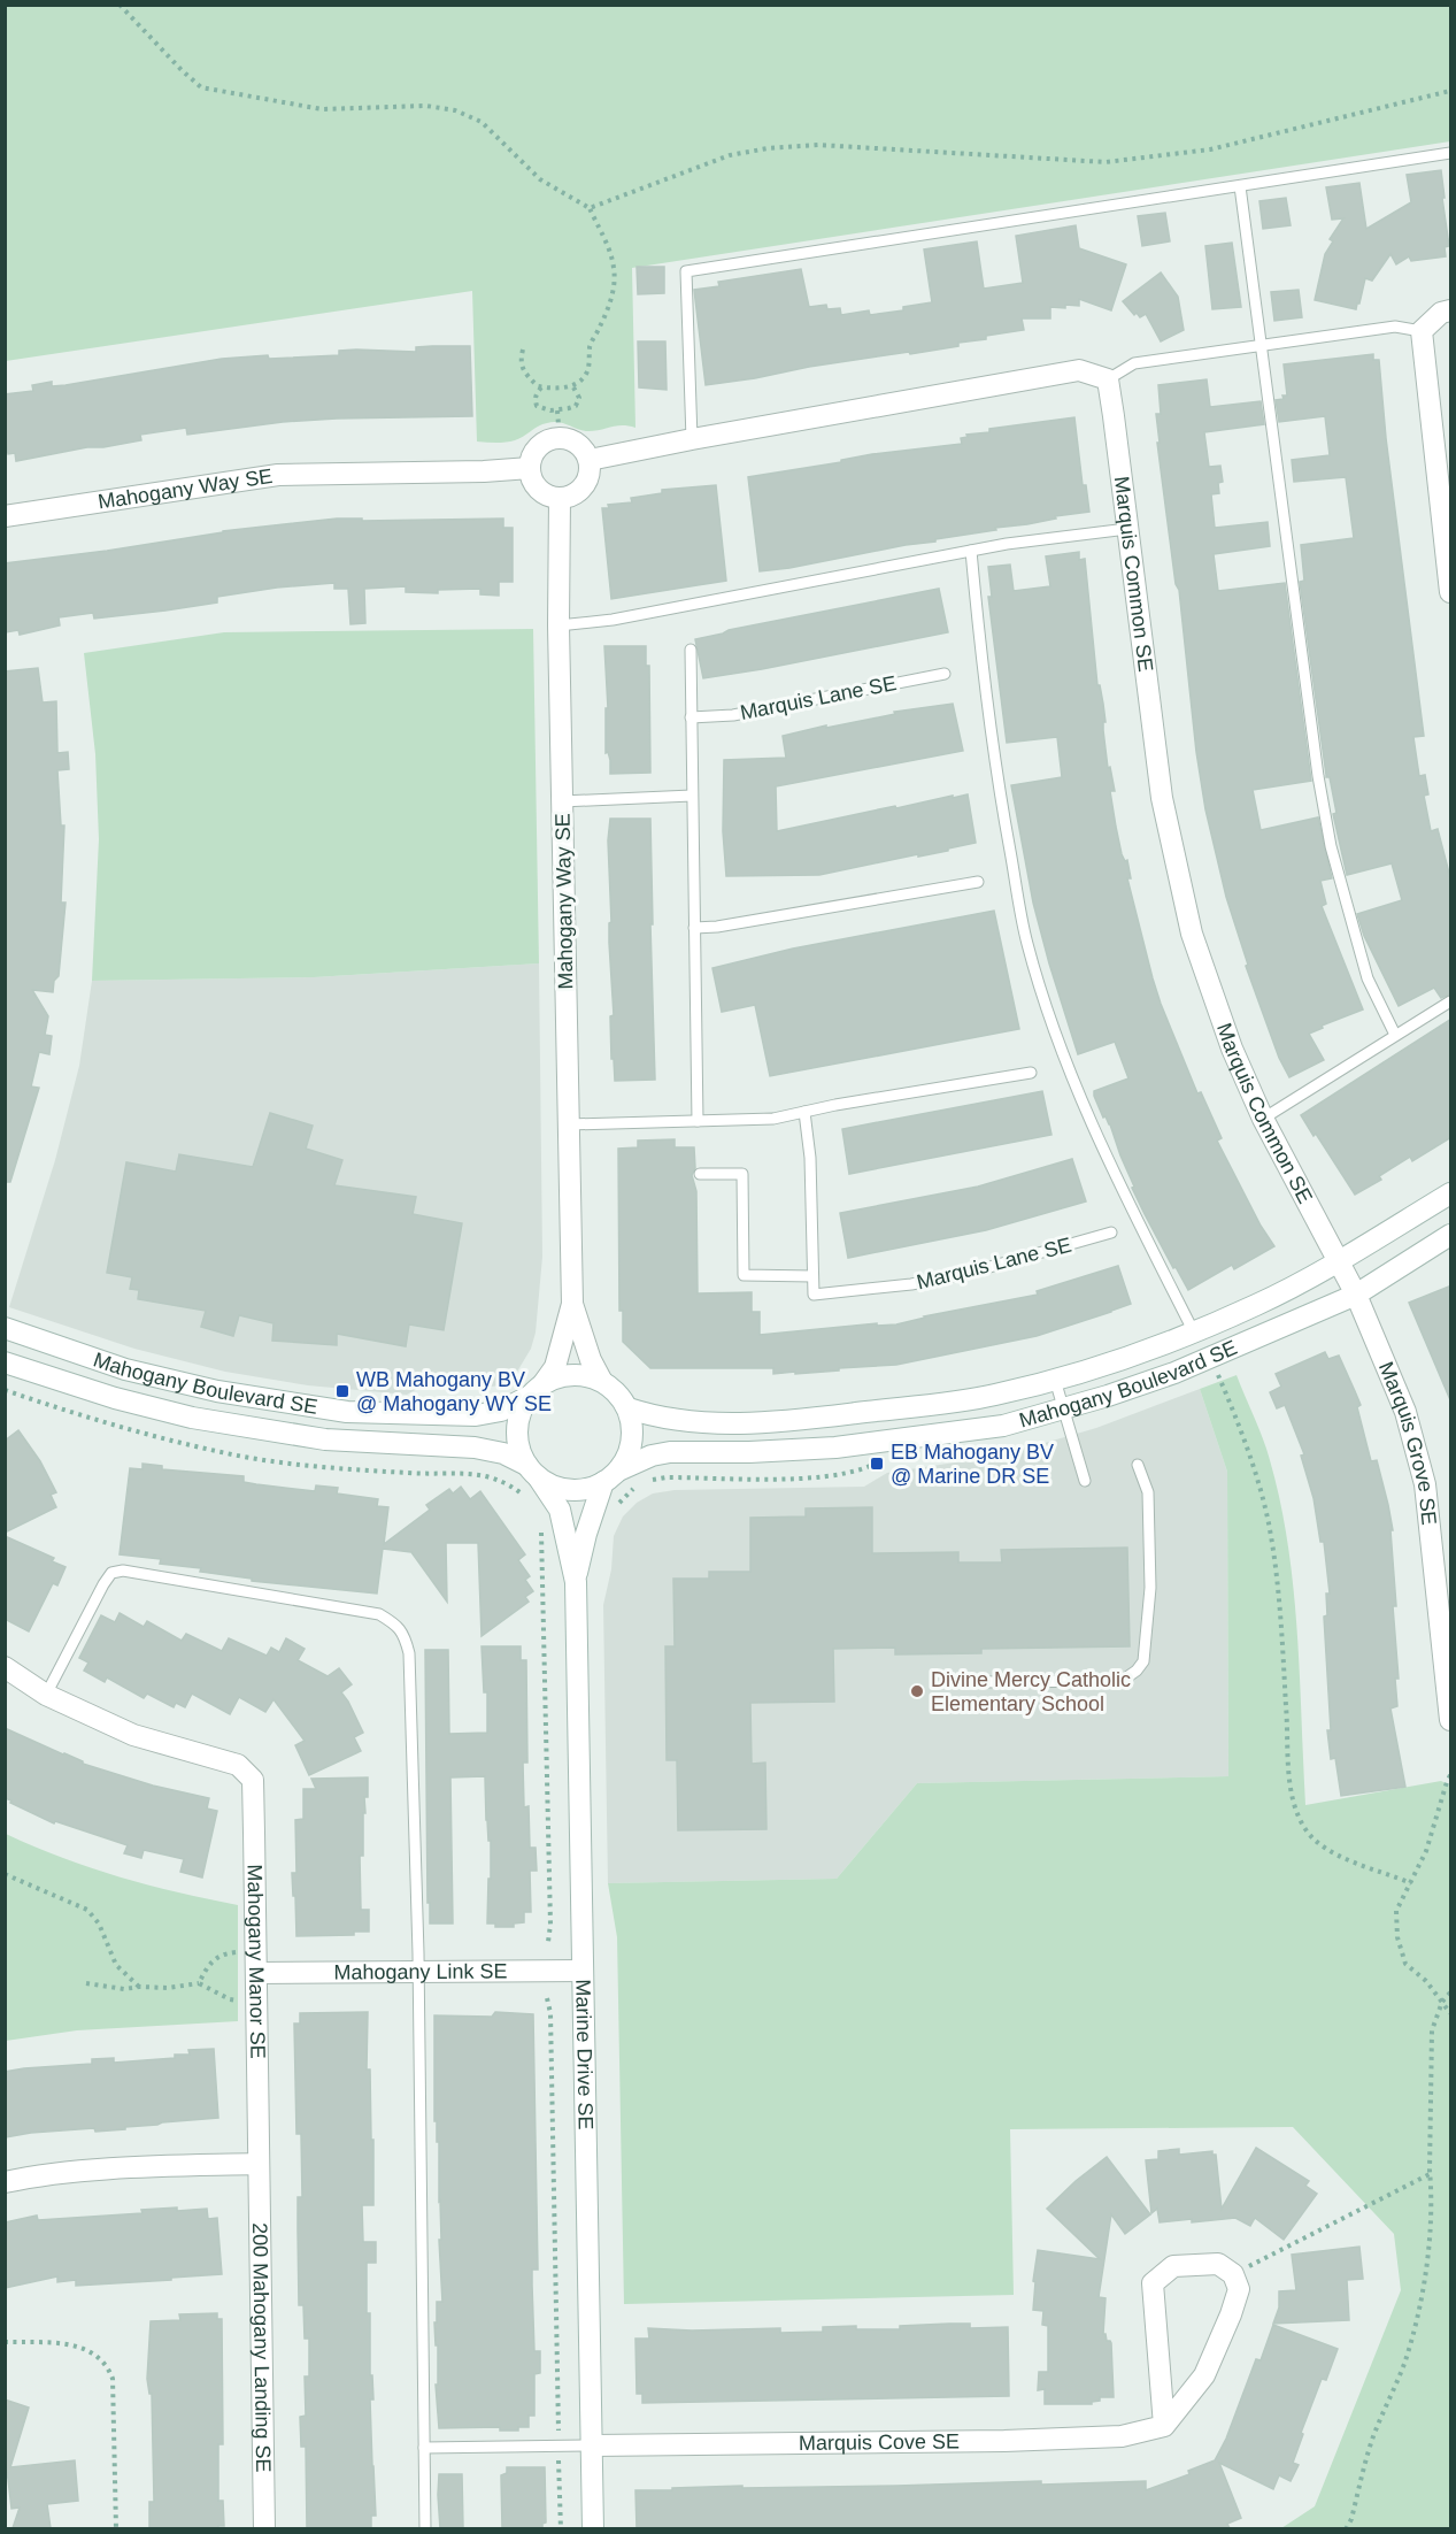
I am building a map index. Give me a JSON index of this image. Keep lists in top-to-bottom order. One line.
{"streets":{"street":["Mahogany Way SE","Marquis Common SE","Mahogany Boulevard SE","Marquis Grove SE","Mahogany Manor SE","Mahogany Link SE","Marine Drive SE","200 Mahogany Landing SE","Marquis Cove SE"],"lane":["Marquis Lane SE"]},"crossings":[["Mahogany Way SE","Mahogany Boulevard SE"],["Mahogany Way SE","Marine Drive SE"],["Marquis Common SE","Mahogany Boulevard SE"],["Marquis Common SE","Marquis Grove SE"],["Mahogany Boulevard SE","Marquis Grove SE"],["Mahogany Boulevard SE","Marine Drive SE"],["Mahogany Manor SE","Mahogany Link SE"],["Mahogany Manor SE","200 Mahogany Landing SE"],["Mahogany Link SE","Marine Drive SE"],["Marine Drive SE","Marquis Cove SE"]],"places":{"transit":["WB Mahogany BV @ Mahogany WY SE","EB Mahogany BV @ Marine DR SE"],"other":["Divine Mercy Catholic Elementary School"]}}
